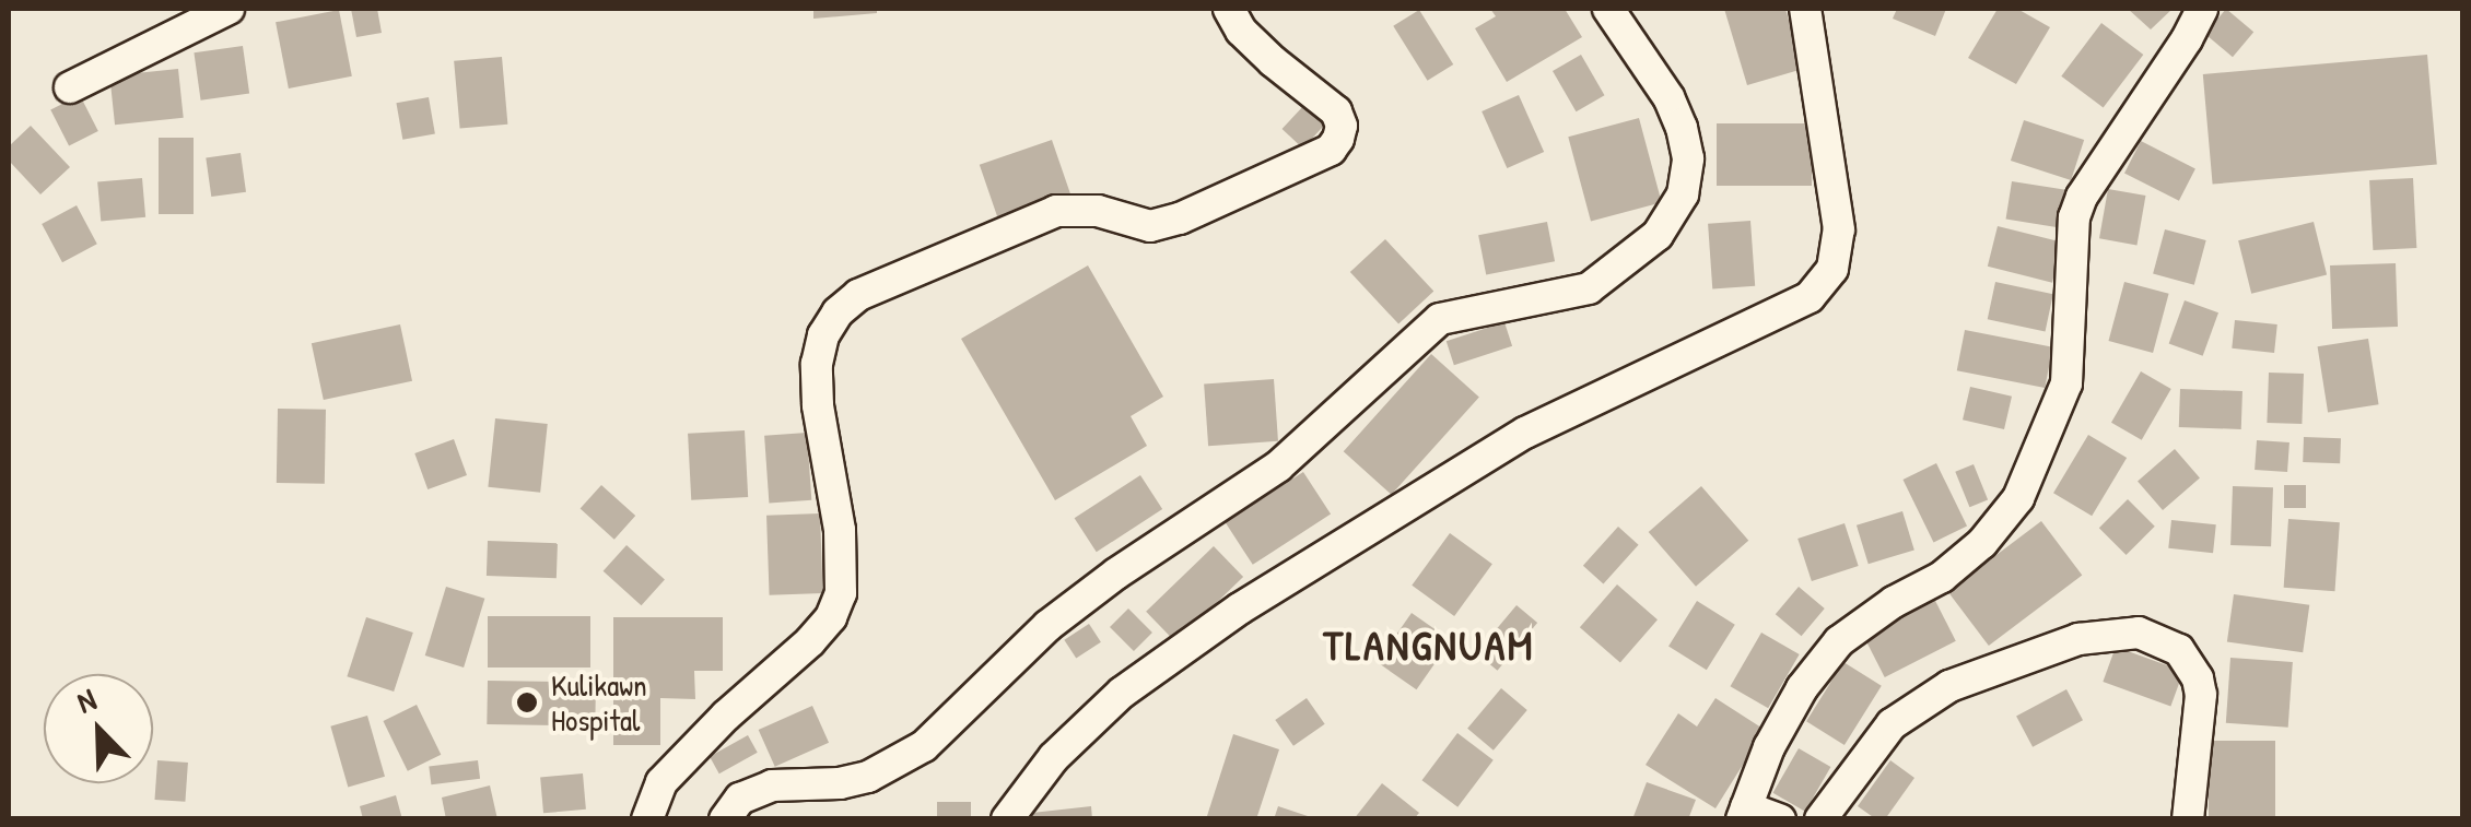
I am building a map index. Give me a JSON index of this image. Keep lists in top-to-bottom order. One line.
{"districts":["TLANGNUAM"],"places":["Kulikawn Hospital"],"north":"top left"}
